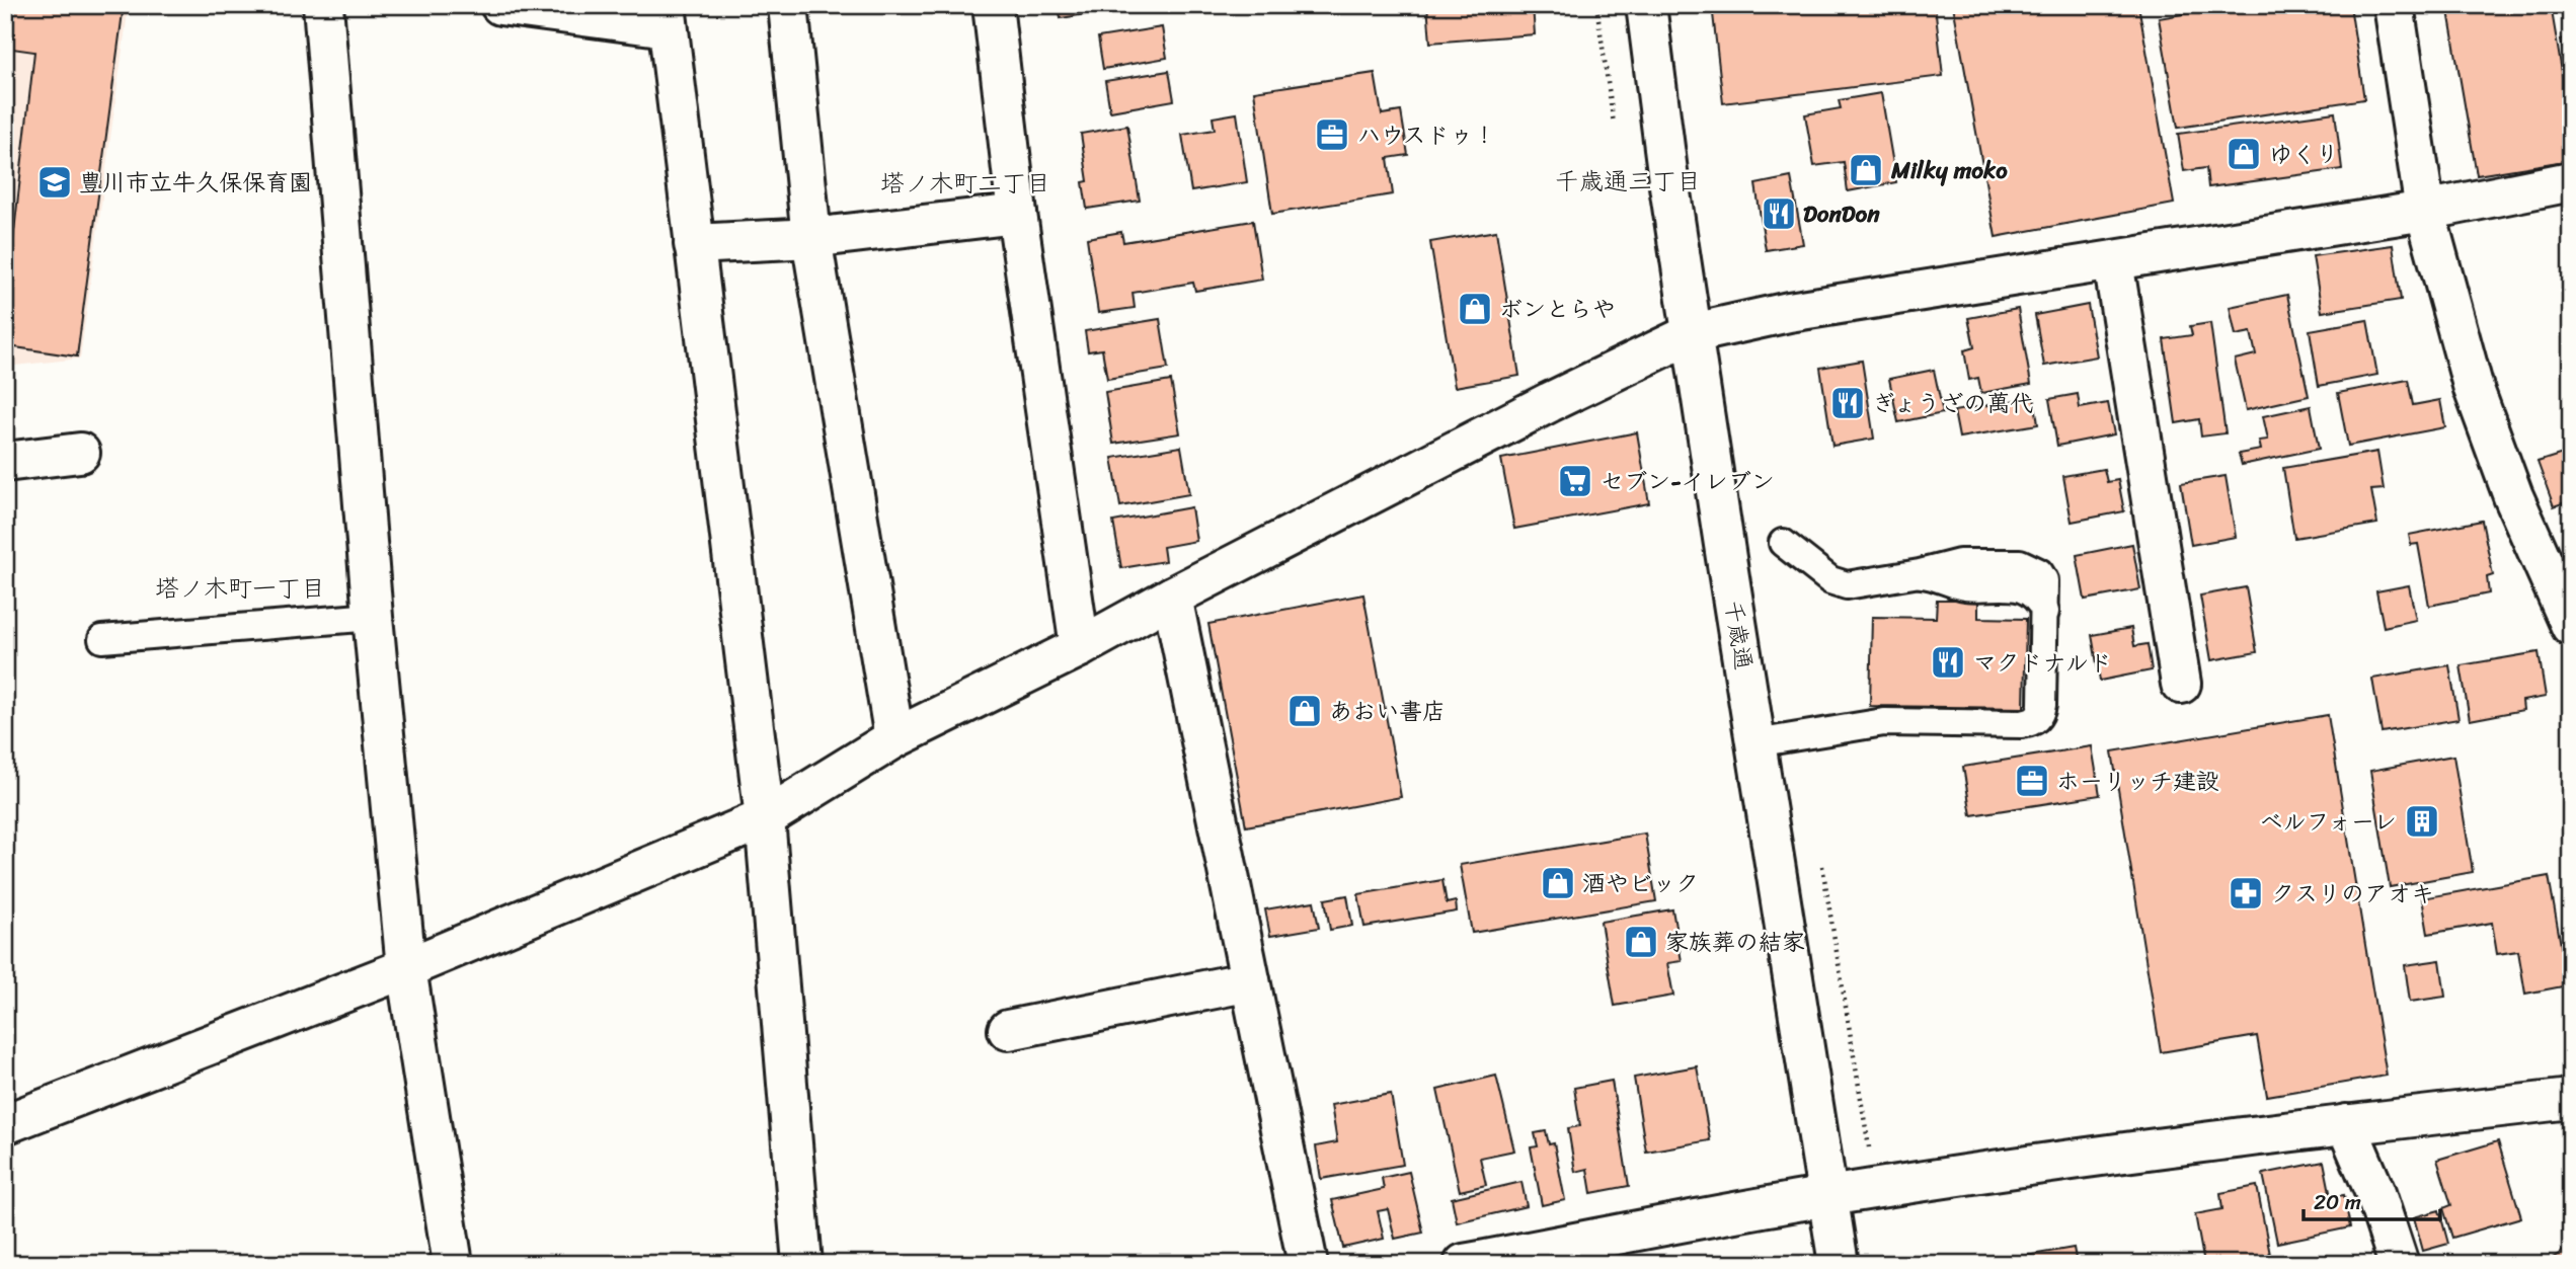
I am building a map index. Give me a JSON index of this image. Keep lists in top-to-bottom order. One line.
{"streets":{"street":["千歳通"]},"districts":["千歳通三丁目","塔ノ木町二丁目","塔ノ木町一丁目"],"places":{"office":["ハウスドゥ！","ホーリッチ建設"],"shop":["ゆくり","Milky moko","ボンとらや","あおい書店","酒やビック","家族葬の結家"],"school or university":["豊川市立牛久保保育園"],"restaurant":["DonDon","ぎょうざの萬代","マクドナルド"],"supermarket":["セブン-イレブン"],"building":["ベルフォーレ"],"pharmacy":["クスリのアオキ"]},"scale_bar":"20 m"}
